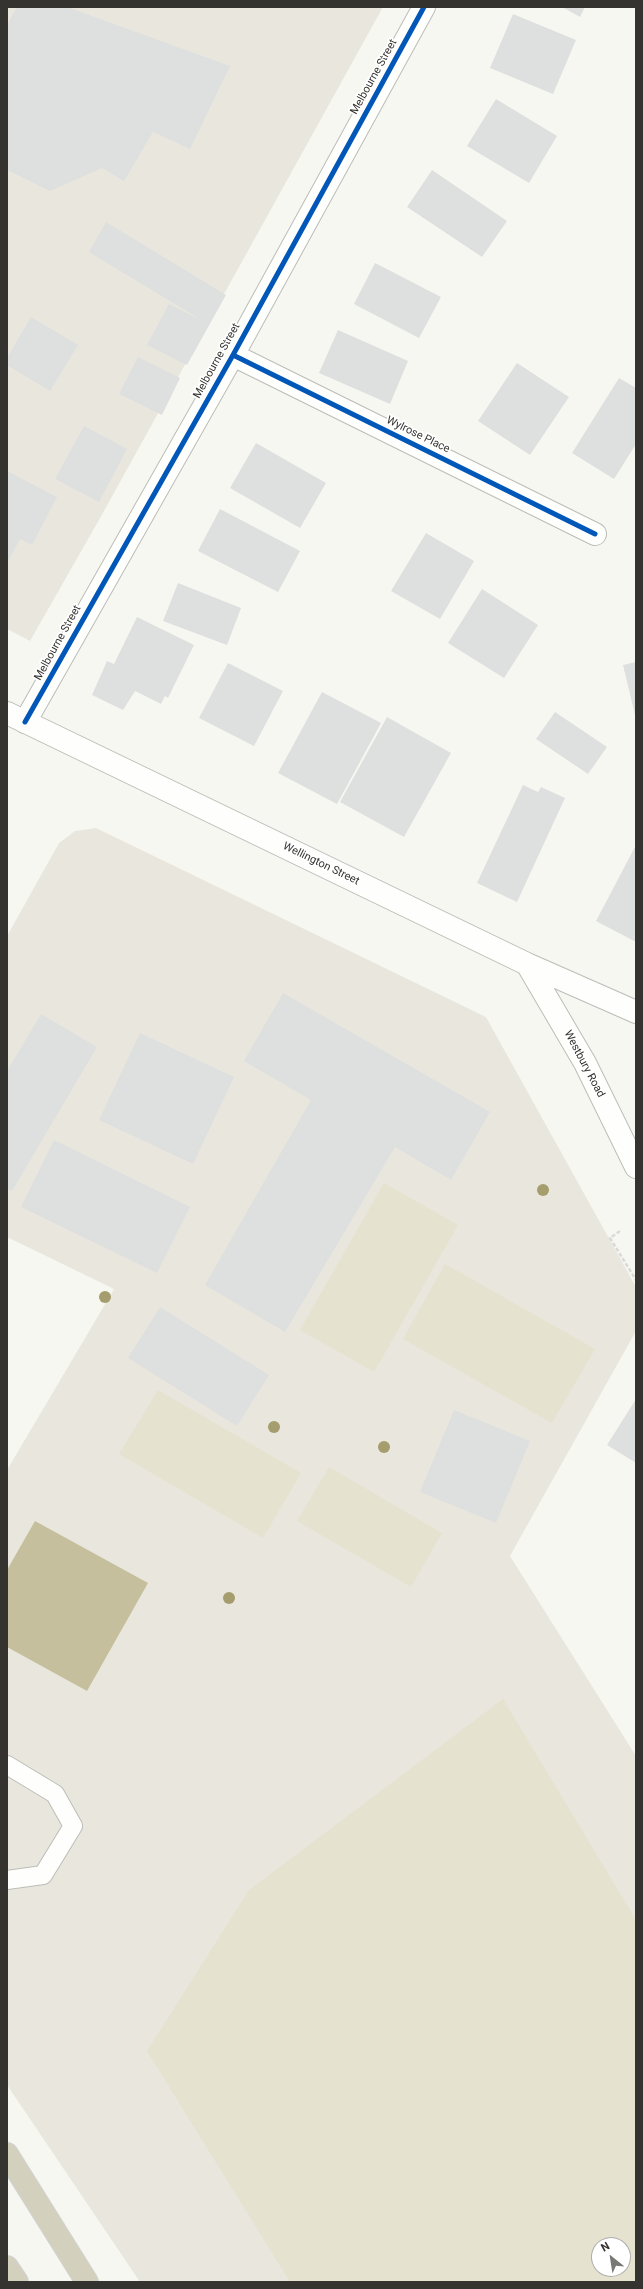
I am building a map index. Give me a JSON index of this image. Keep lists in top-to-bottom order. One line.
{"streets":{"street":["Melbourne Street","Wylrose Place","Wellington Street","Westbury Road"]},"crossings":[["Melbourne Street","Wylrose Place"],["Melbourne Street","Wellington Street"],["Wellington Street","Westbury Road"]],"north":"top left"}
